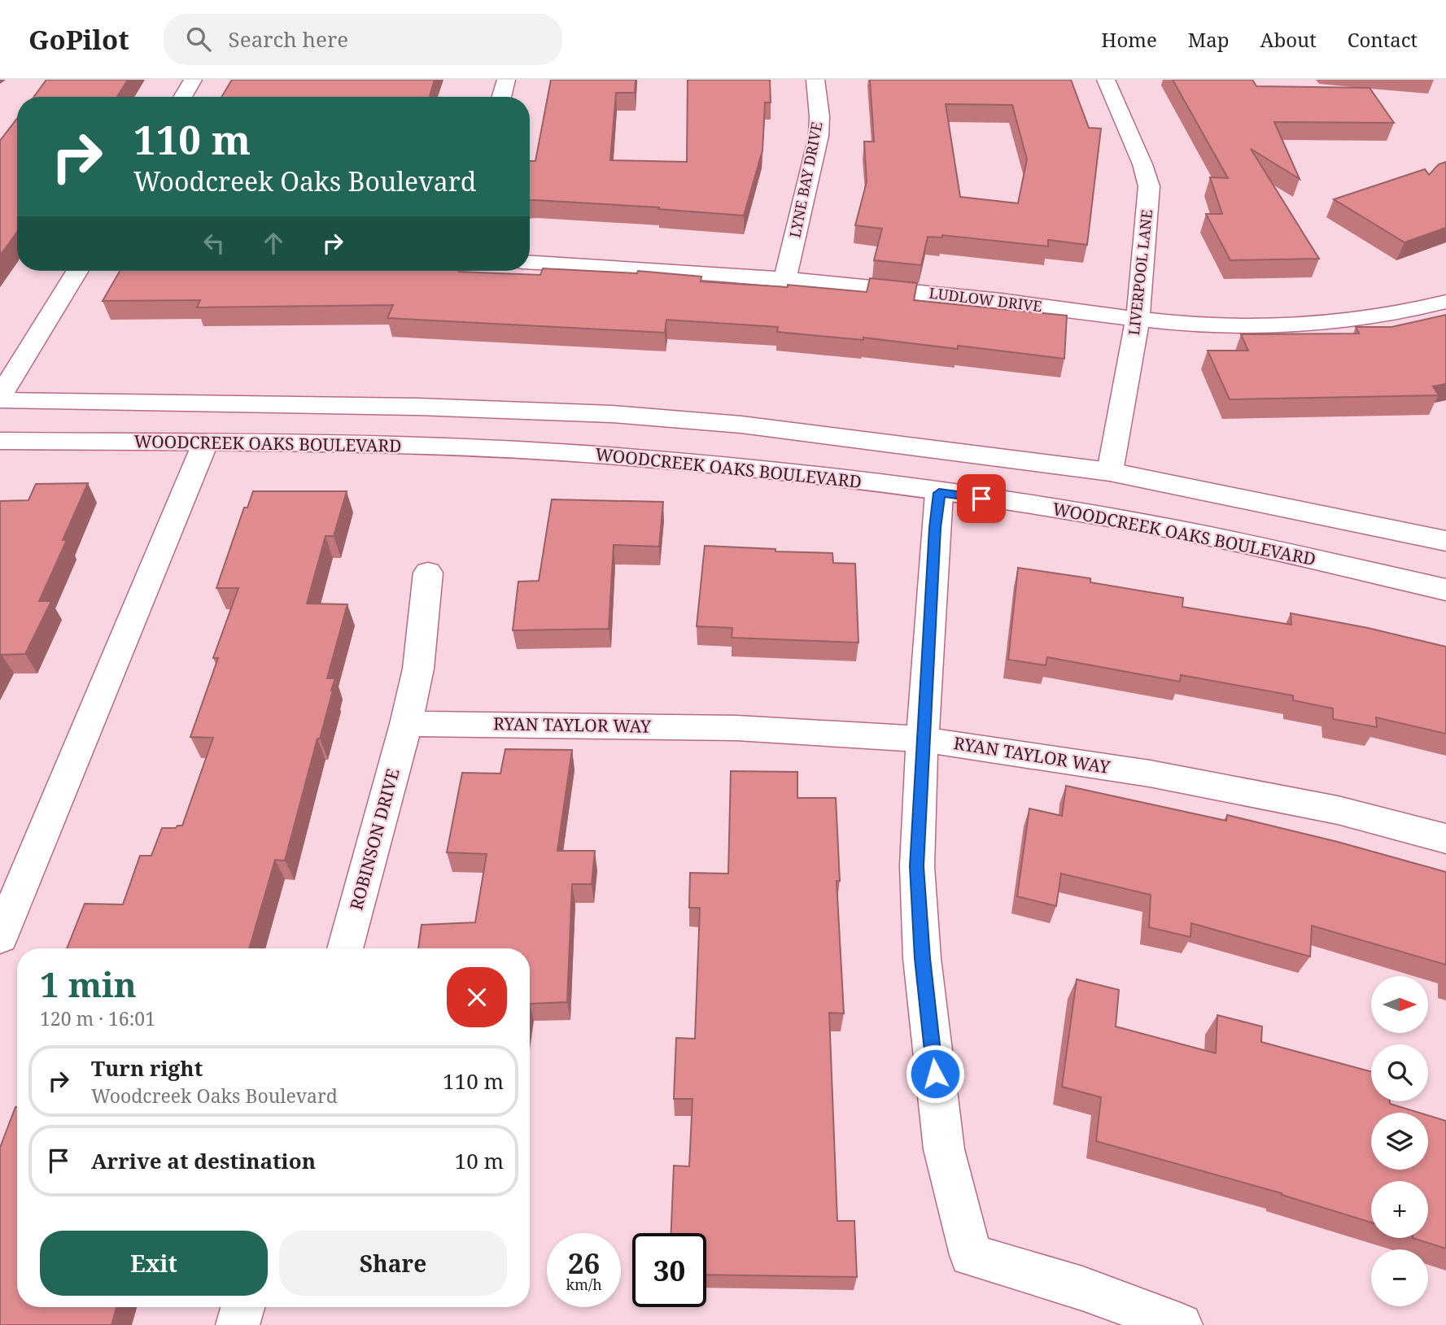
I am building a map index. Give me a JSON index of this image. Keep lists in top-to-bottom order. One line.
{"streets":{"street":["LYNE BAY DRIVE","LIVERPOOL LANE","LUDLOW DRIVE","WOODCREEK OAKS BOULEVARD","RYAN TAYLOR WAY","ROBINSON DRIVE"]},"crossings":[["LYNE BAY DRIVE","LUDLOW DRIVE"],["LIVERPOOL LANE","LUDLOW DRIVE"],["RYAN TAYLOR WAY","ROBINSON DRIVE"]],"north":"right","page":{"header":"GoPilot","search":"Search here","nav":["Home","Map","About","Contact"],"turn":["110 m","Woodcreek Oaks Boulevard"],"heading":["1 min","120 m · 16:01"],"map_buttons":["+","−"],"list":[{"name":"Turn right","note":"Woodcreek Oaks Boulevard","value":"110 m"},{"name":"Arrive at destination","value":"10 m"}],"buttons":["Exit","Share"],"speed":"26 km/h","limit":"30"}}
